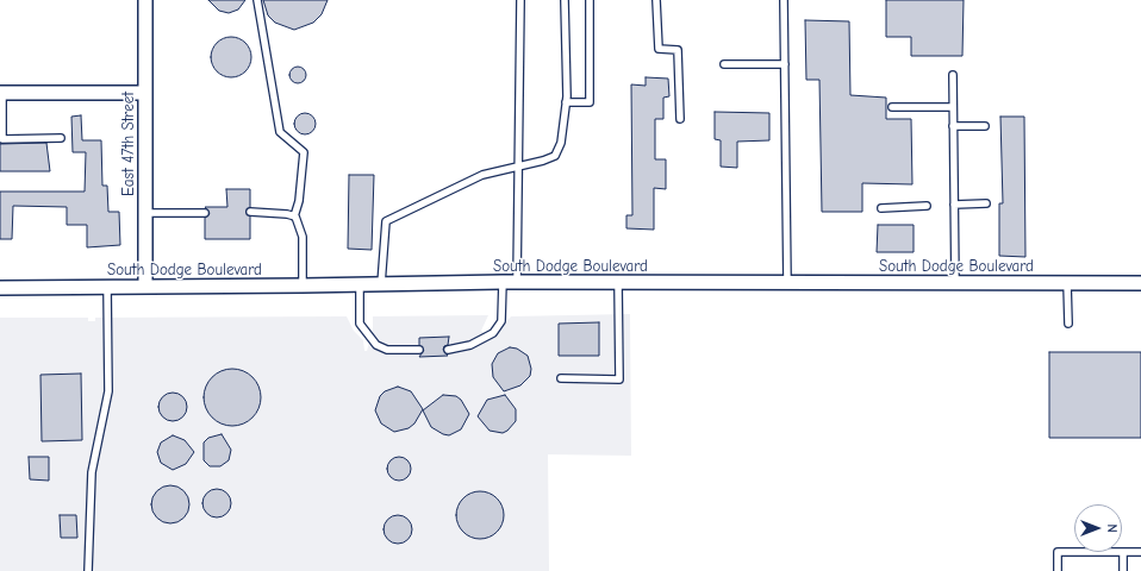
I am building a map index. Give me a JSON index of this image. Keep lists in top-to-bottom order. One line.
{"streets":{"street":["East 47th Street","South Dodge Boulevard"]},"crossings":[["East 47th Street","South Dodge Boulevard"]],"north":"right"}
